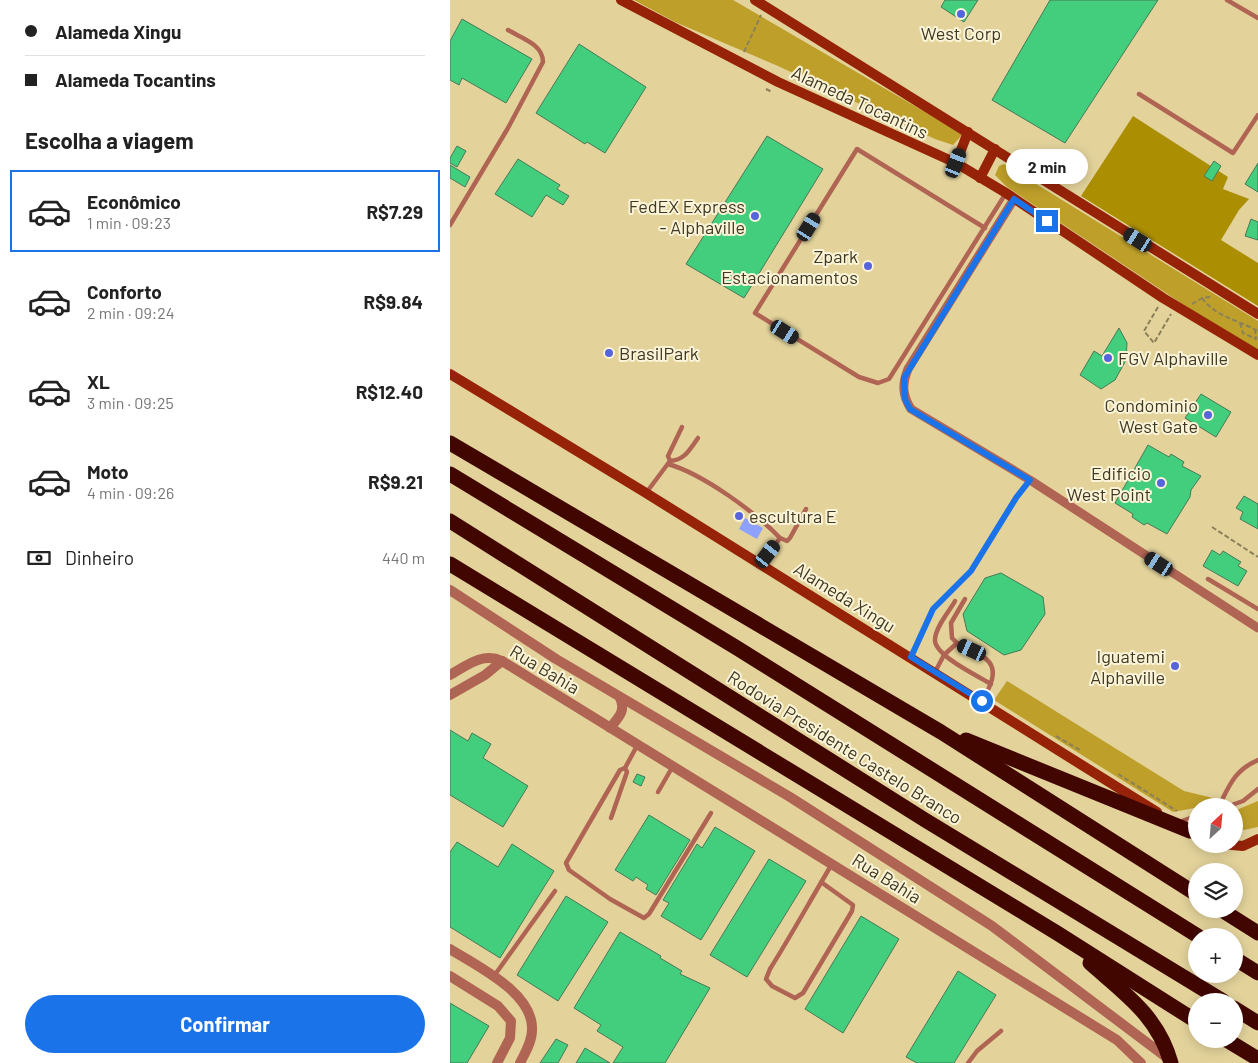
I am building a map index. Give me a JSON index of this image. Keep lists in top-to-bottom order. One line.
{"streets":{"highway":["Rodovia Presidente Castelo Branco"],"main road":["Alameda Tocantins","Alameda Xingu"],"street":["Rua Bahia"]},"places":["West Corp","FedEX Express - Alphaville","Zpark Estacionamentos","BrasilPark","FGV Alphaville","Condominio West Gate","Edificio West Point","escultura E","Iguatemi Alphaville"],"north":"top right","page":{"banner":["Alameda Xingu","Alameda Tocantins"],"heading":"Escolha a viagem","bubble":"2 min","list":[{"name":"Econômico","note":"1 min · 09:23","value":"R$7.29"},{"name":"Conforto","note":"2 min · 09:24","value":"R$9.84"},{"name":"XL","note":"3 min · 09:25","value":"R$12.40"},{"name":"Moto","note":"4 min · 09:26","value":"R$9.21"}],"pay":["Dinheiro","440 m"],"map_buttons":["+","−"],"buttons":"Confirmar"}}
